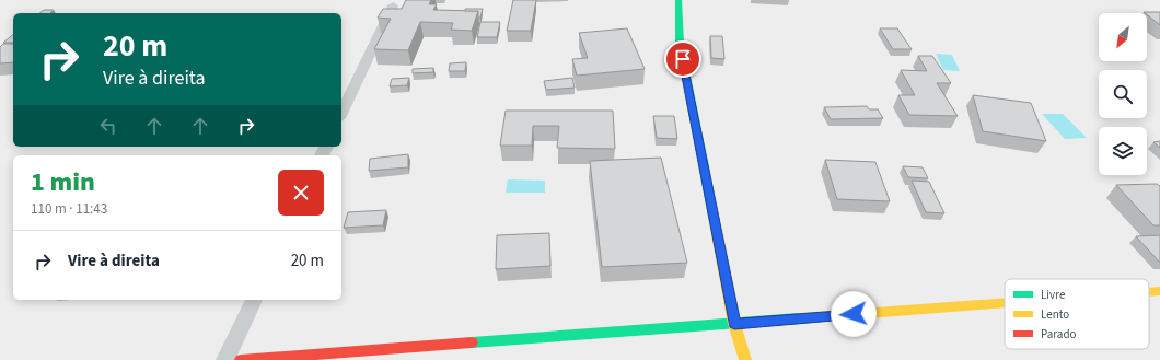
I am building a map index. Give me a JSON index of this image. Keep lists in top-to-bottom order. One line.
{"legend":["Livre","Lento","Parado"],"north":"bottom left","page":{"turn":["20 m","Vire à direita"],"heading":["1 min","110 m · 11:43"],"list":[{"name":"Vire à direita","value":"20 m"}]}}
